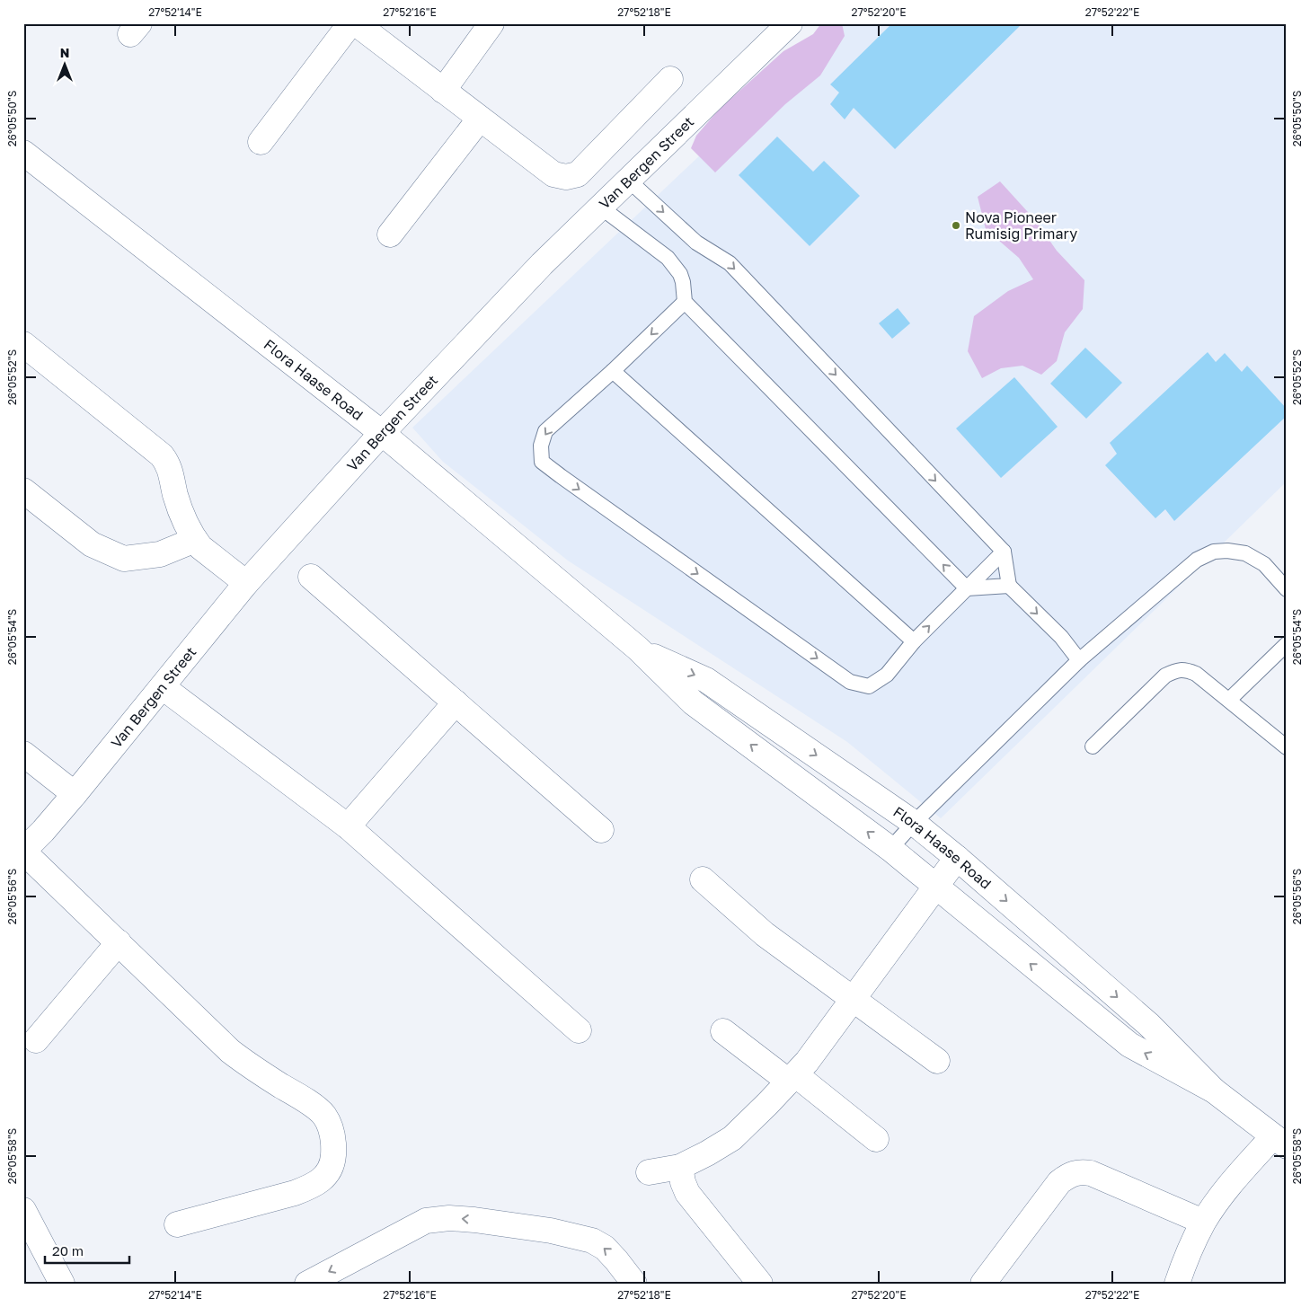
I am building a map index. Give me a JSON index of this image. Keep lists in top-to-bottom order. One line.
{"streets":{"street":["Van Bergen Street","Flora Haase Road"]},"crossings":[["Van Bergen Street","Flora Haase Road"]],"places":["Nova Pioneer Rumisig Primary"],"scale_bar":"20 m","north":"top","coordinates":["27°52'14\"E","27°52'16\"E","27°52'18\"E","27°52'20\"E","27°52'22\"E","26°05'50\"S","26°05'52\"S","26°05'54\"S","26°05'56\"S","26°05'58\"S"]}
